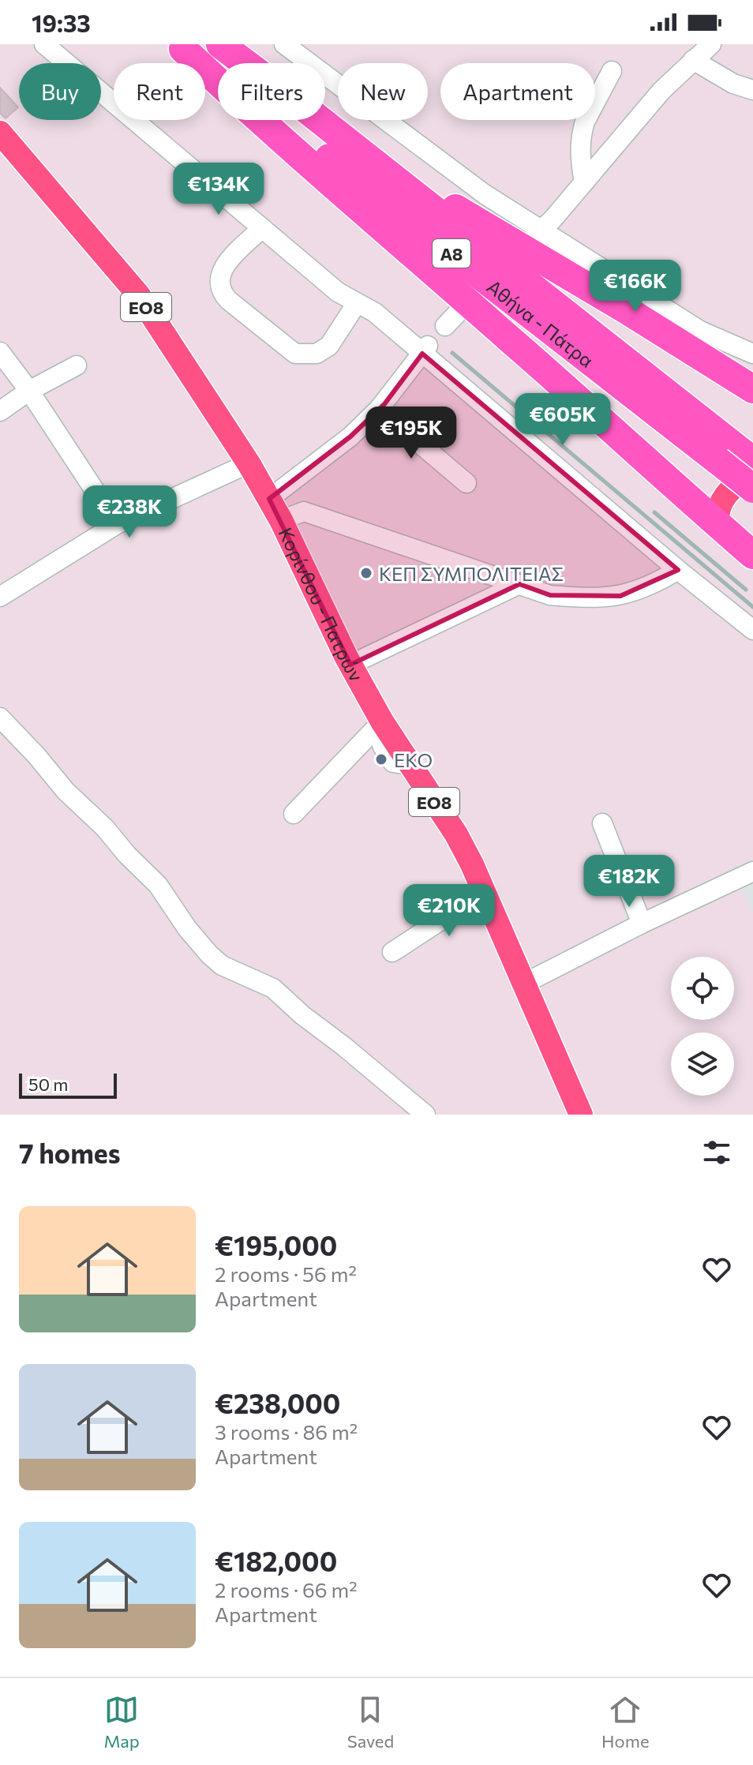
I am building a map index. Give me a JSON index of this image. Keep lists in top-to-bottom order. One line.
{"streets":{"highway":["Α8","Αθήνα - Πάτρα"],"main road":["ΕΟ8","Κορίνθου - Πατρών"]},"places":["ΚΕΠ ΣΥΜΠΟΛΙΤΕΙΑΣ","EKO"],"scale_bar":"50 m","page":{"status":"19:33","chip":["Buy","Rent","Filters","New","Apartment"],"price":["€134K","€166K","€605K","€195K","€238K","€182K","€210K"],"scale":"50 m","heading":"7 homes","list":[{"name":"€195,000","note":"2 rooms · 56 m² · Apartment"},{"name":"€238,000","note":"3 rooms · 86 m² · Apartment"},{"name":"€182,000","note":"2 rooms · 66 m² · Apartment"}],"tabs":["Map","Saved","Home"]}}
